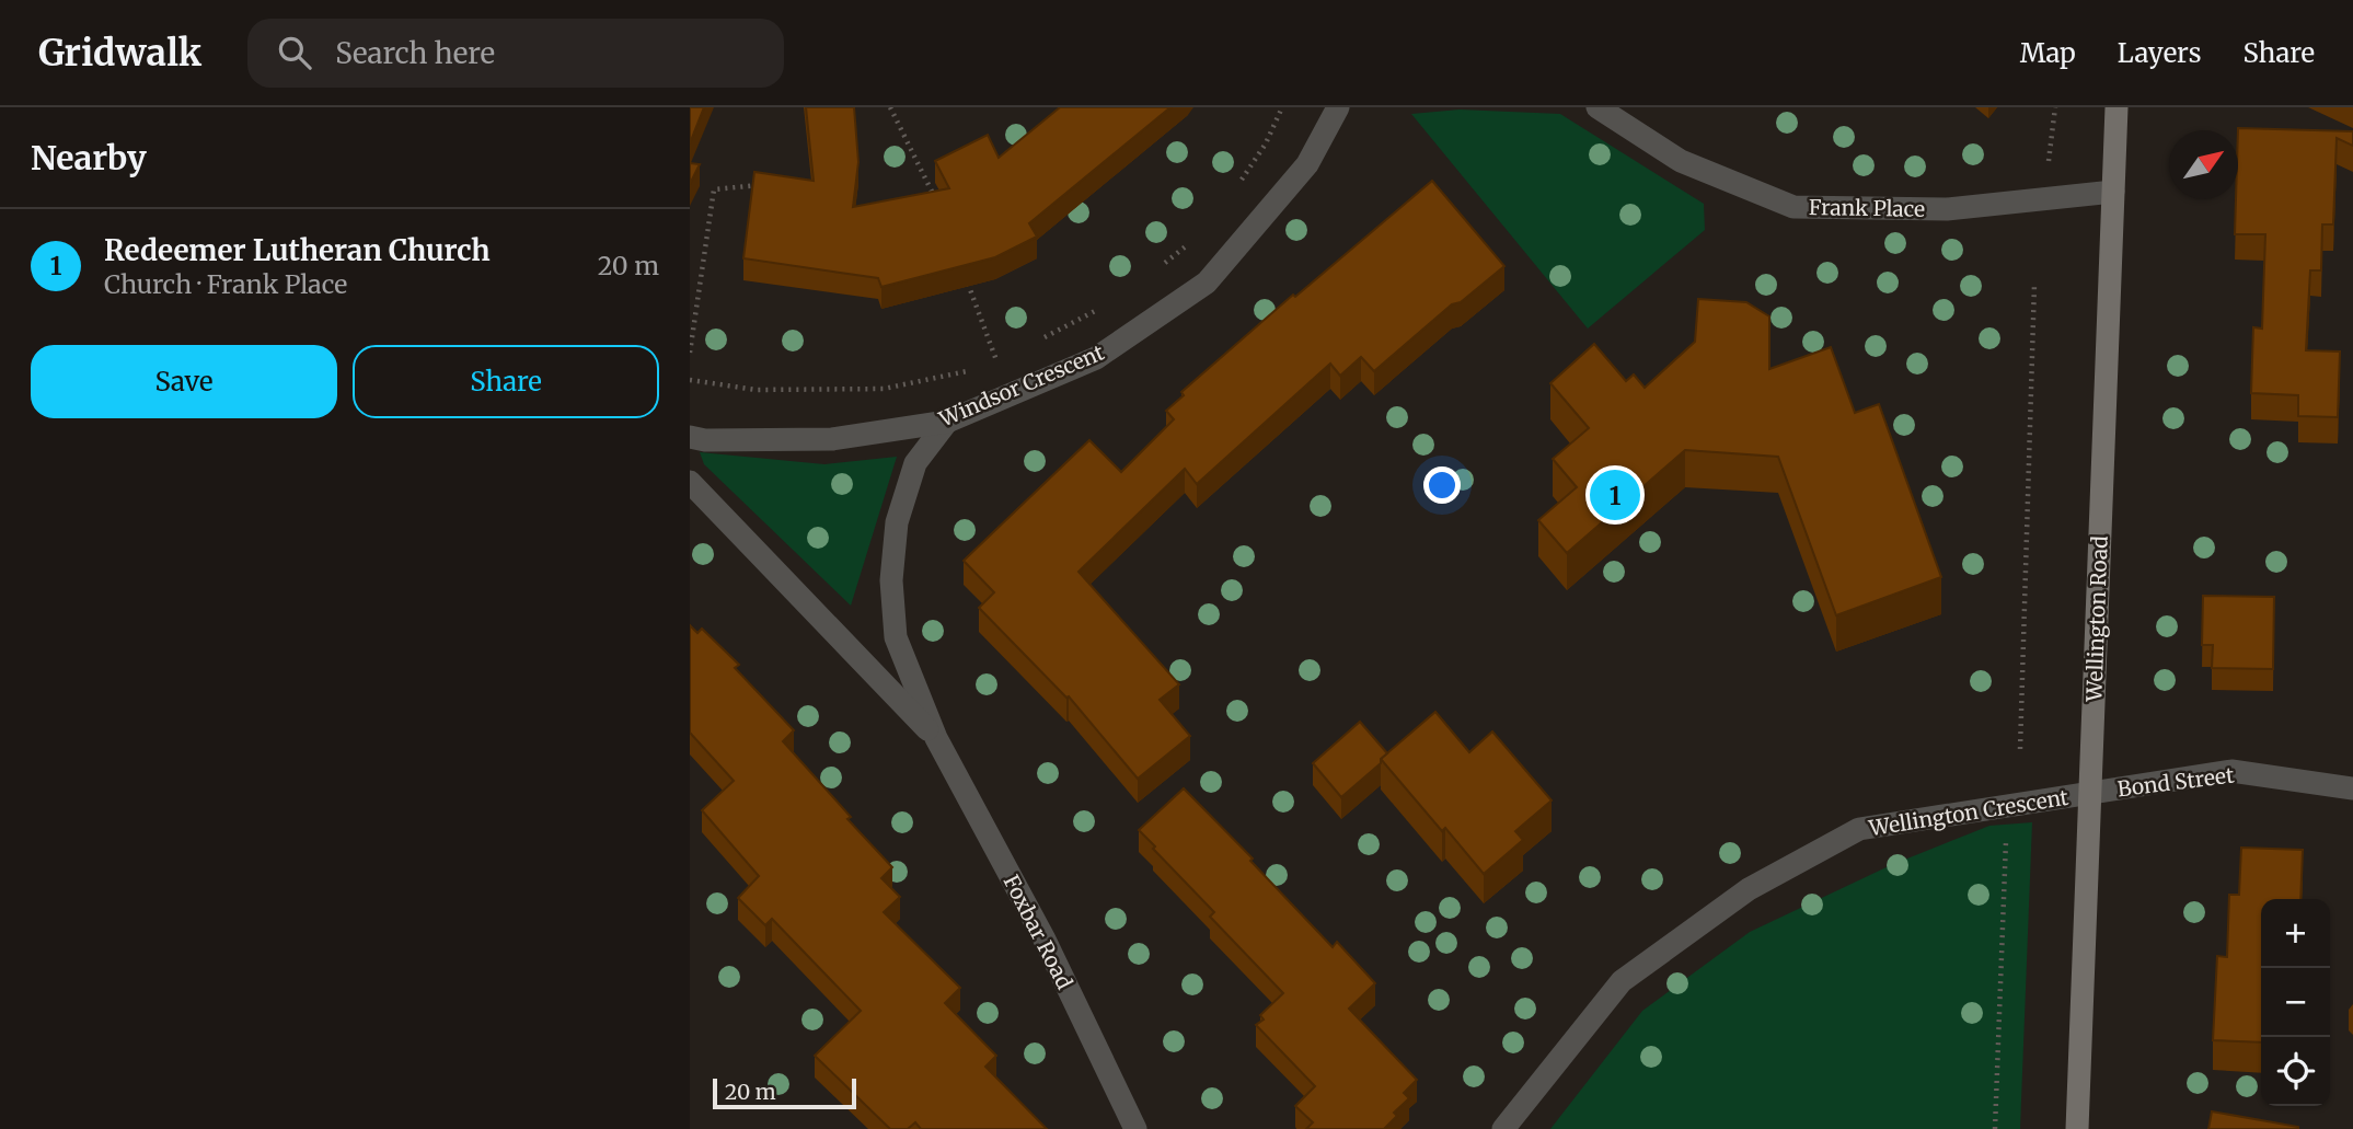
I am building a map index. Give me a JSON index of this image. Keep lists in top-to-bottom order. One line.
{"streets":{"main road":["Wellington Road"],"street":["Frank Place","Windsor Crescent","Bond Street","Wellington Crescent","Foxbar Road"]},"crossings":[["Frank Place","Wellington Road"],["Windsor Crescent","Foxbar Road"],["Wellington Road","Bond Street"],["Wellington Road","Wellington Crescent"],["Bond Street","Wellington Crescent"]],"scale_bar":"20 m","north":"top right","page":{"header":"Gridwalk","search":"Search here","nav":["Map","Layers","Share"],"heading":"Nearby","list":[{"mark":"1","name":"Redeemer Lutheran Church","note":"Church · Frank Place","value":"20 m"}],"buttons":["Save","Share"],"pins":"1","map_buttons":["+","−"],"scale":"20 m"}}
